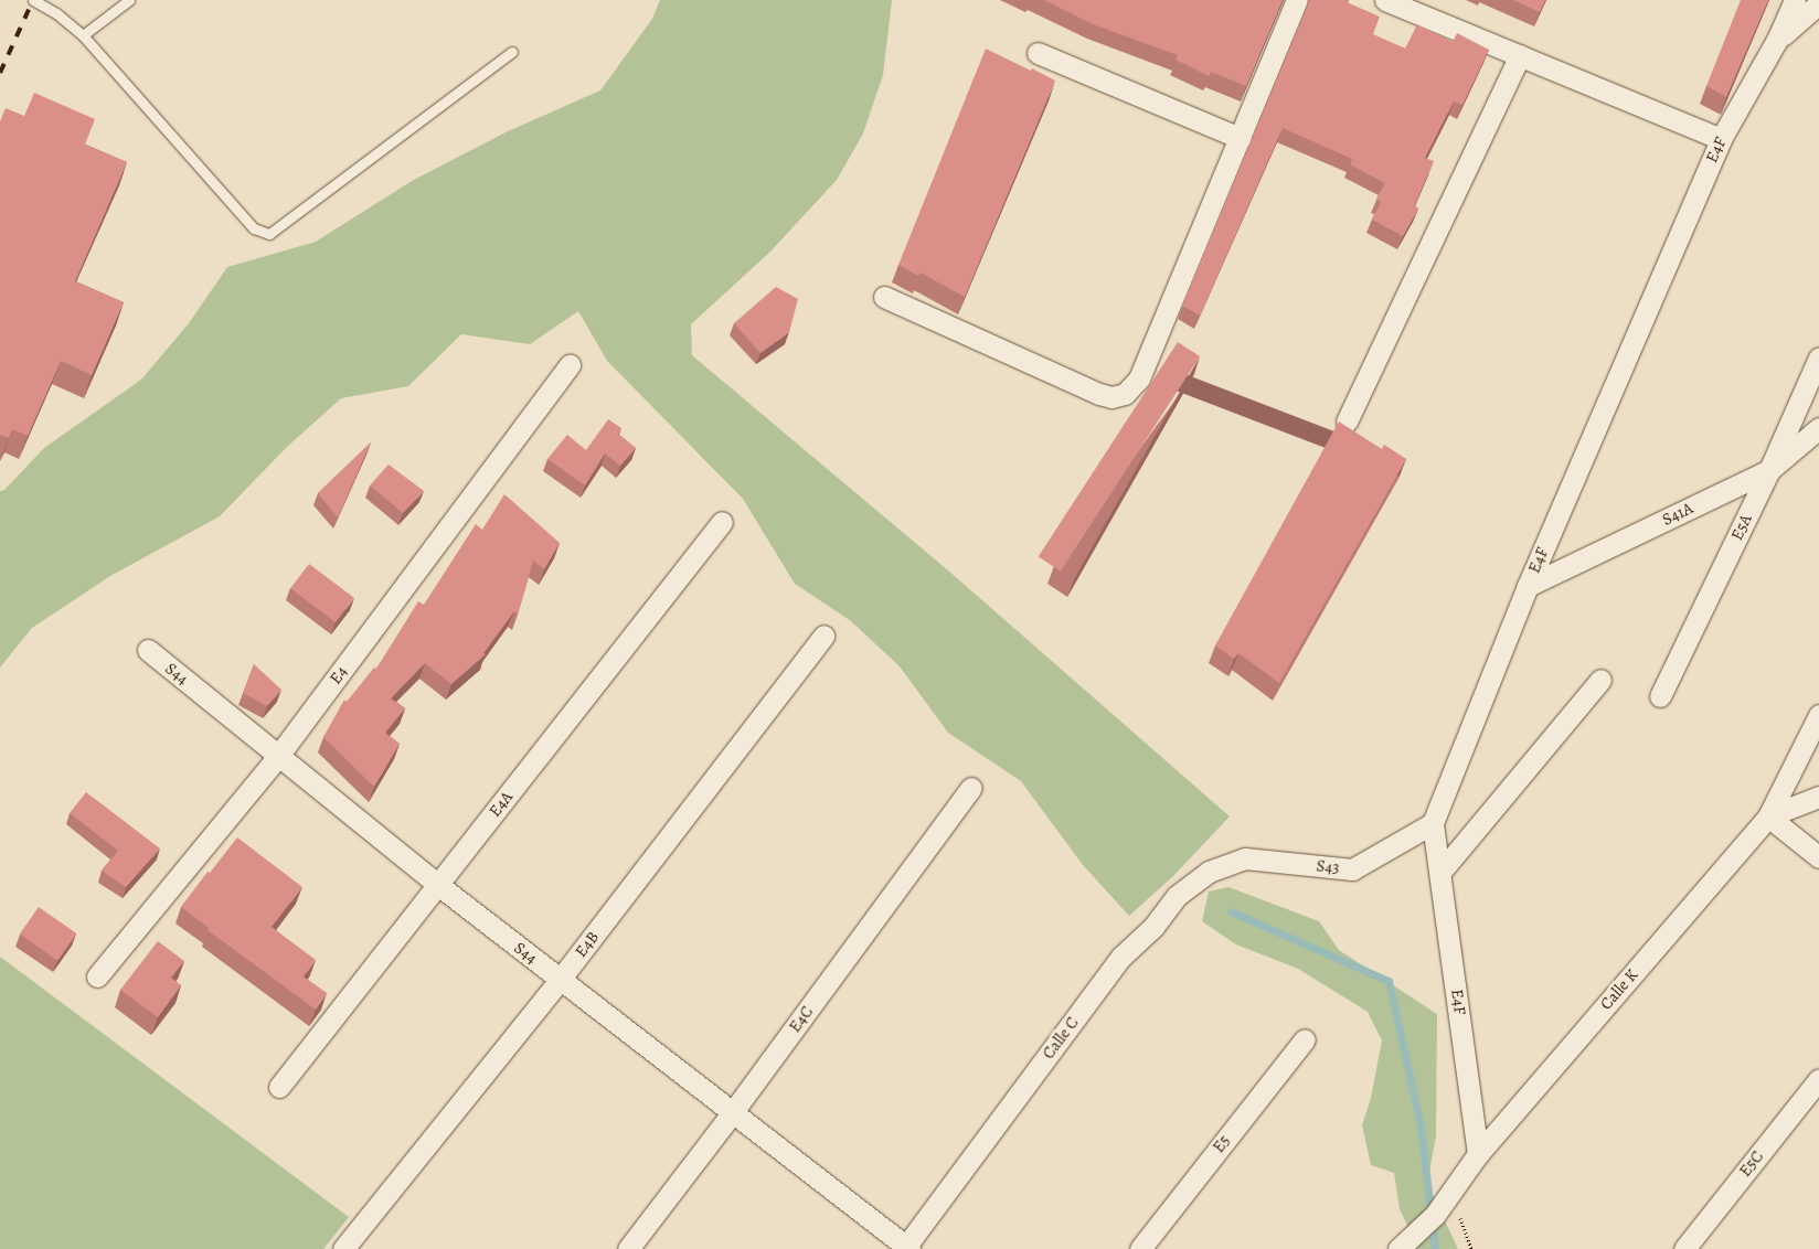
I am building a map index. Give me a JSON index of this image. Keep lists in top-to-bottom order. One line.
{"streets":{"street":["E4F","S41A","E5A","S44","E4","E4A","S43","E4B","Calle K","E4C","Calle C","E5","E5C"]},"crossings":[["E4F","S41A"],["E4F","S43"],["E4F","Calle K"],["S41A","E5A"],["S44","E4"],["S44","E4A"],["S44","E4B"],["S44","E4C"],["S44","Calle C"],["S43","Calle C"]]}
